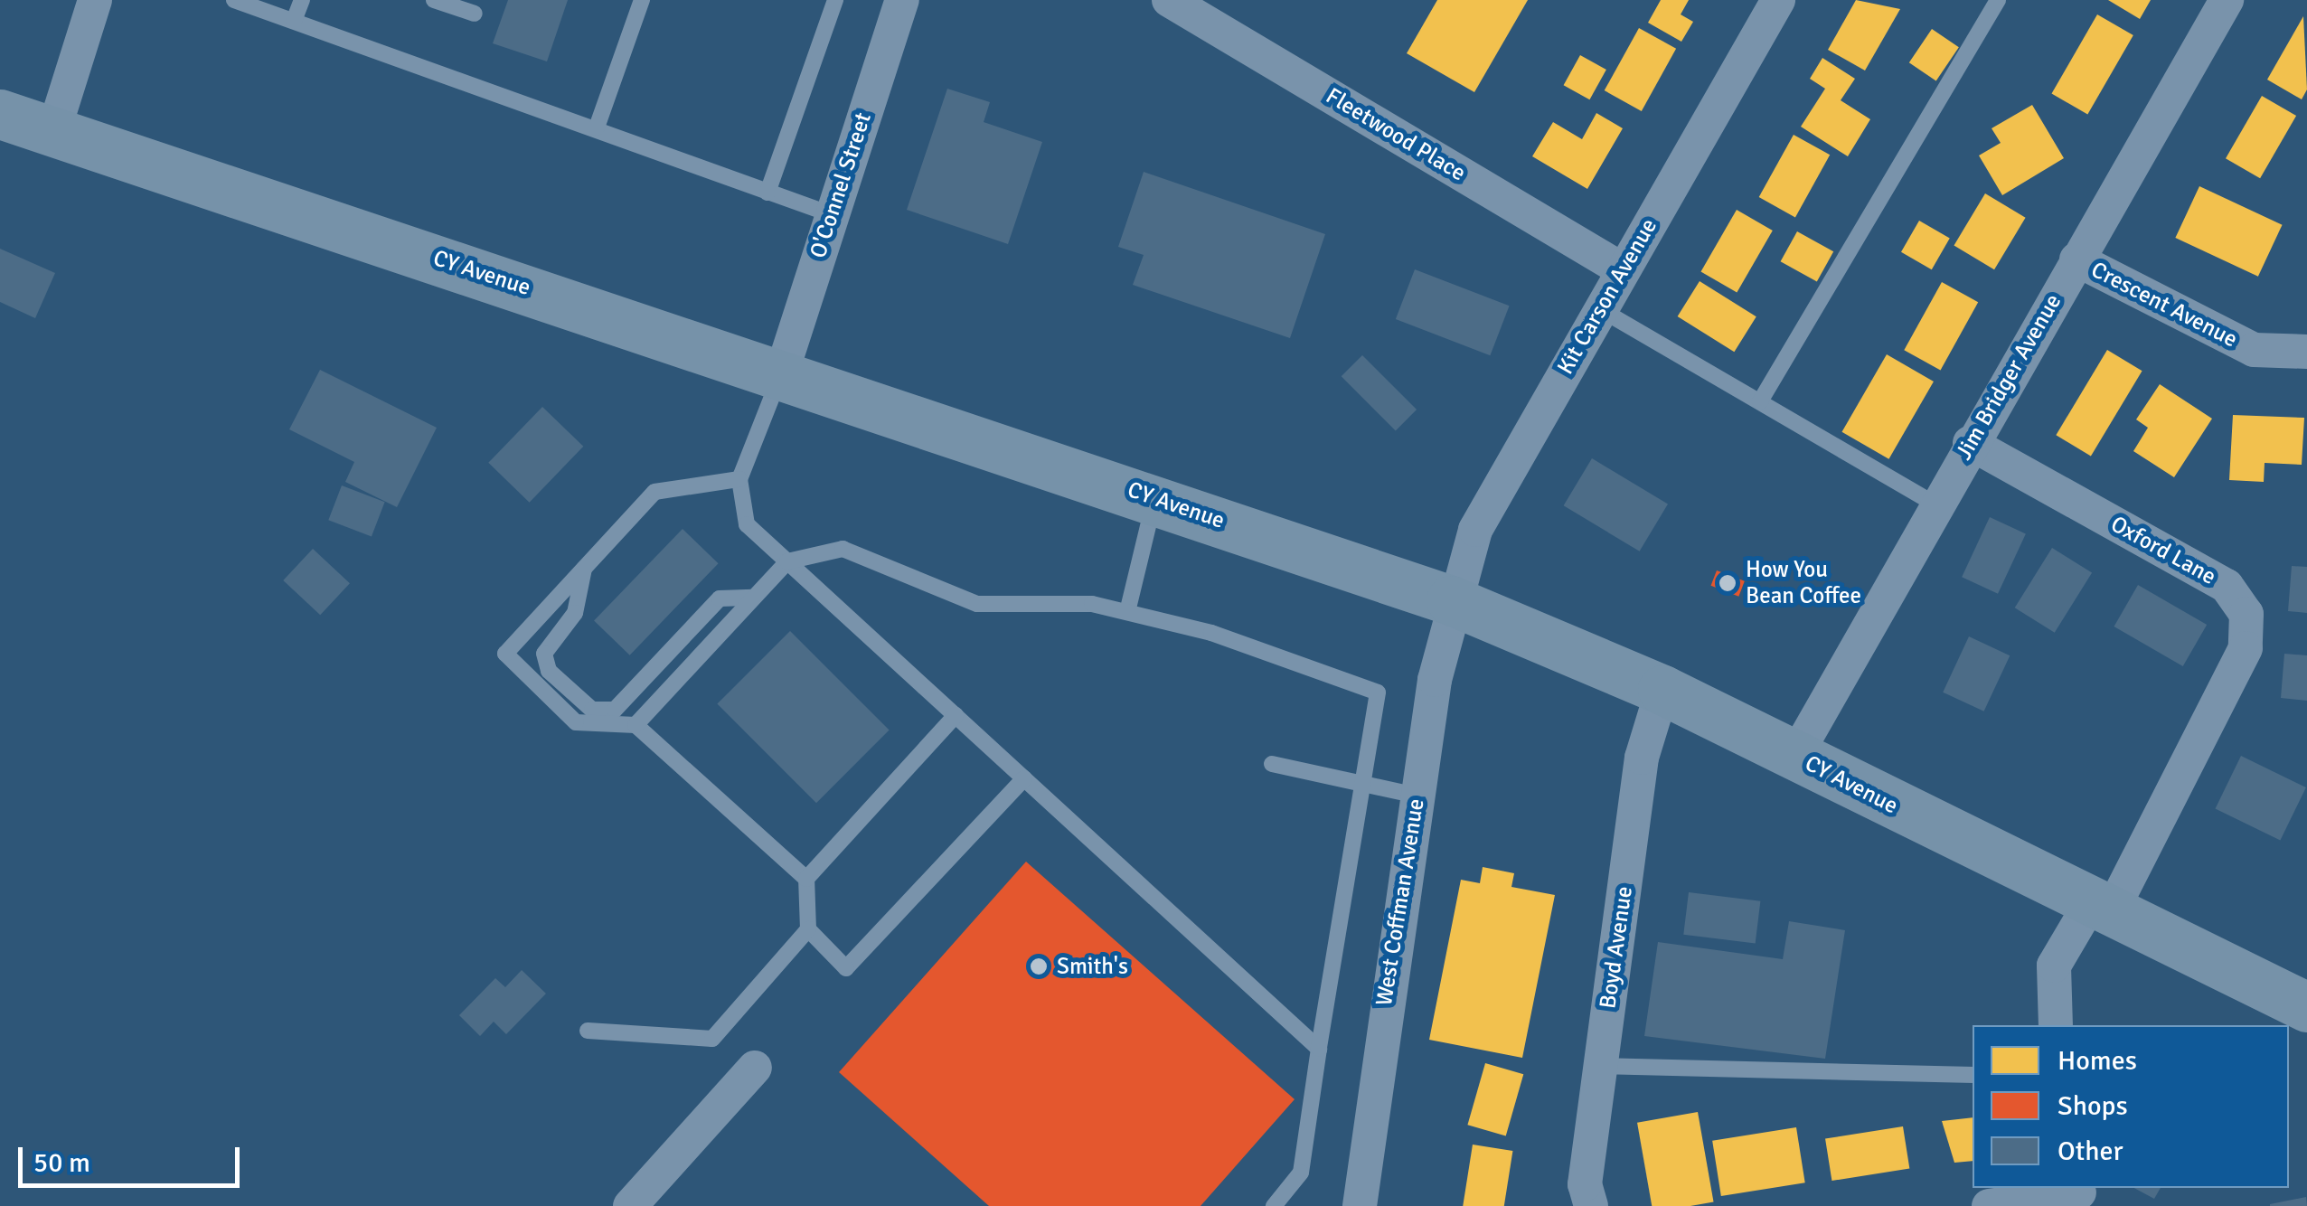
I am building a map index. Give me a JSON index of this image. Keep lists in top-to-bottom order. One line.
{"streets":{"main road":["CY Avenue"],"street":["Fleetwood Place","O'Connel Street","Kit Carson Avenue","Crescent Avenue","Jim Bridger Avenue","Oxford Lane","West Coffman Avenue","Boyd Avenue"]},"crossings":[["Fleetwood Place","Kit Carson Avenue"],["O'Connel Street","CY Avenue"],["CY Avenue","Kit Carson Avenue"],["CY Avenue","Jim Bridger Avenue"],["CY Avenue","Oxford Lane"],["CY Avenue","West Coffman Avenue"],["CY Avenue","Boyd Avenue"],["Kit Carson Avenue","West Coffman Avenue"],["Crescent Avenue","Jim Bridger Avenue"],["Jim Bridger Avenue","Oxford Lane"]],"places":["How You Bean Coffee","Smith's"],"legend":["Homes","Shops","Other"],"scale_bar":"50 m"}
